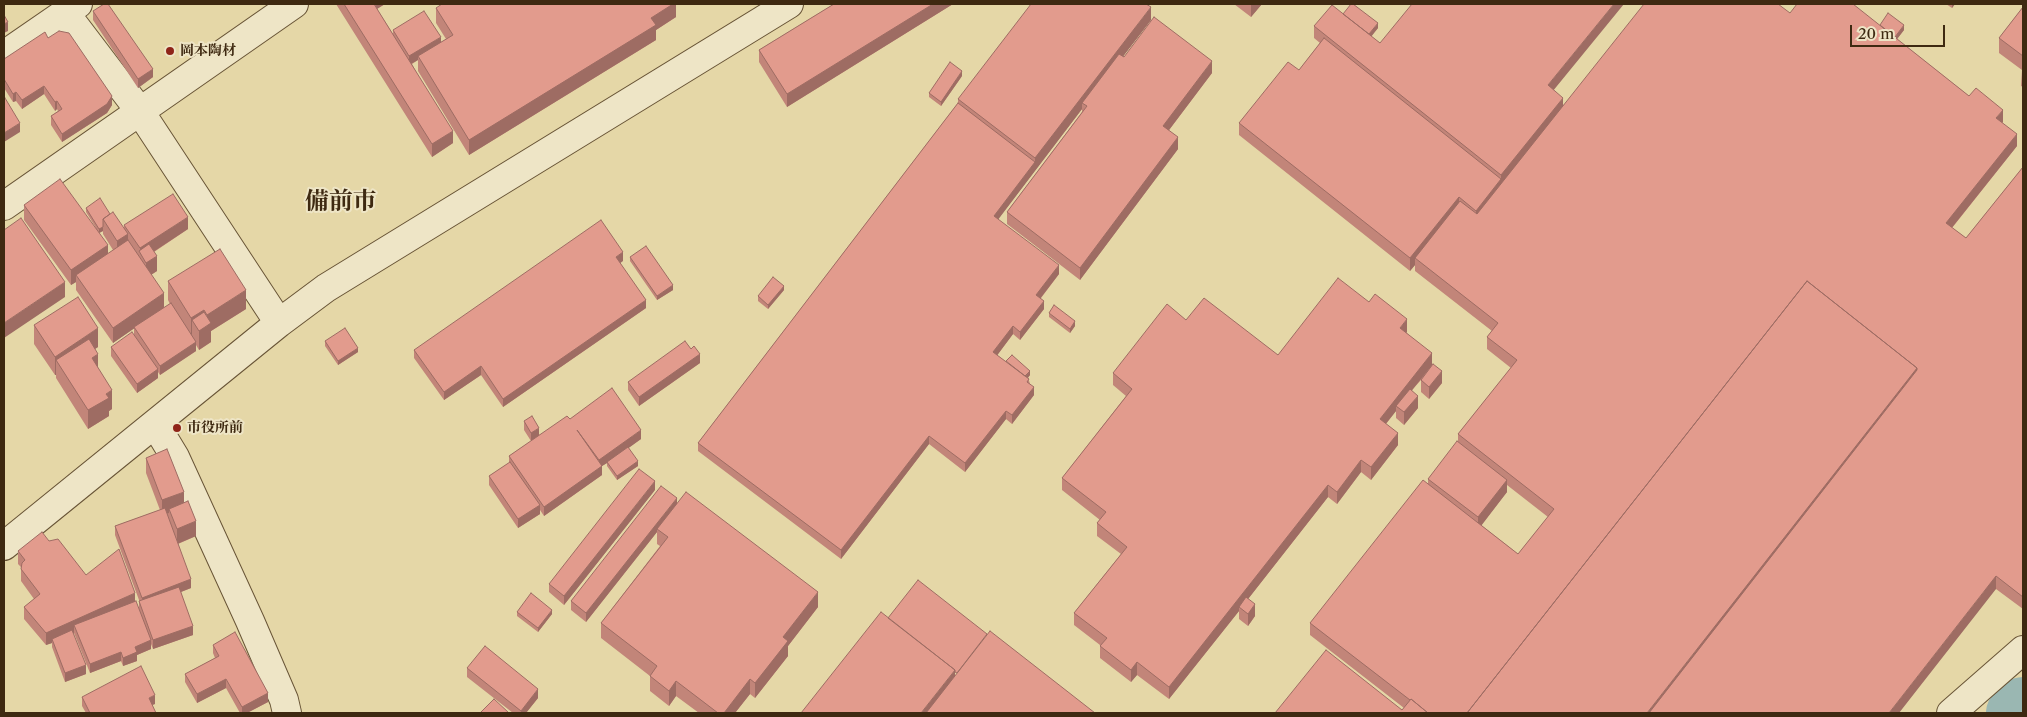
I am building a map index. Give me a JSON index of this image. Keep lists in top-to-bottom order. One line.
{"districts":["備前市"],"places":["岡本陶材","市役所前"],"scale_bar":"20 m"}
